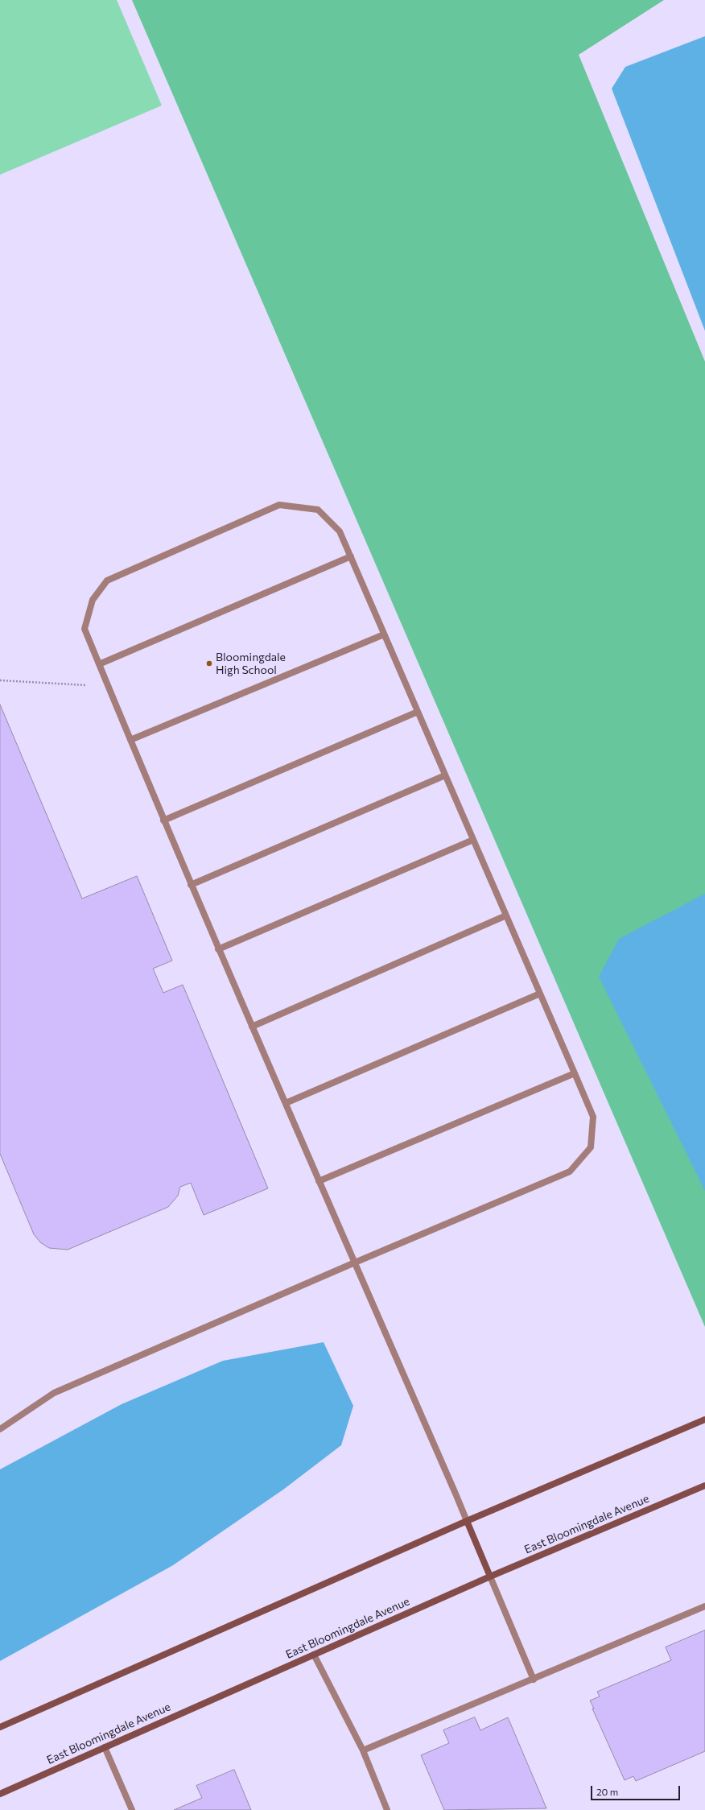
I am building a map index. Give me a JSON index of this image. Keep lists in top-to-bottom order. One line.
{"streets":{"main road":["East Bloomingdale Avenue"]},"places":["Bloomingdale High School"],"scale_bar":"20 m"}
